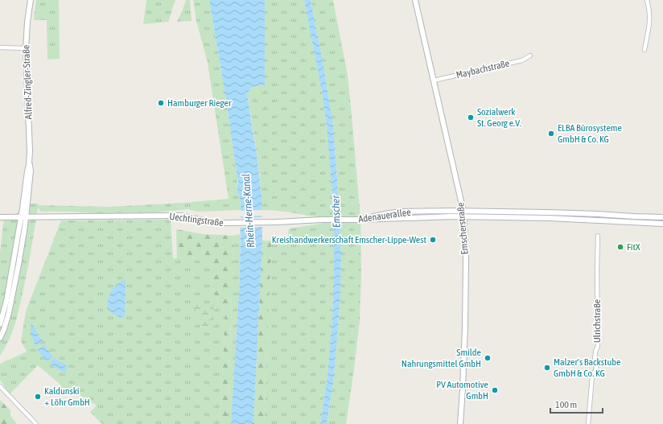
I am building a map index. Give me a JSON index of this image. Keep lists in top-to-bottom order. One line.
{"streets":{"main road":["Alfred-Zingler-Straße","Adenauerallee","Uechtingstraße","Emscherstraße"],"street":["Maybachstraße","Ulrichstraße"]},"crossings":[["Maybachstraße","Emscherstraße"],["Alfred-Zingler-Straße","Uechtingstraße"],["Adenauerallee","Uechtingstraße"],["Adenauerallee","Emscherstraße"]],"water":["Rhein-Herne-Kanal","Emscher"],"places":["Hamburger Rieger","Sozialwerk St. Georg e.V.","ELBA Bürosysteme GmbH & Co. KG","Kreishandwerkerschaft Emscher-Lippe-West","FitX","Smilde Nahrungsmittel GmbH","Malzer's Backstube GmbH & Co. KG","PV Automotive GmbH","Kaldunski + Löhr GmbH"],"scale_bar":"100 m"}
